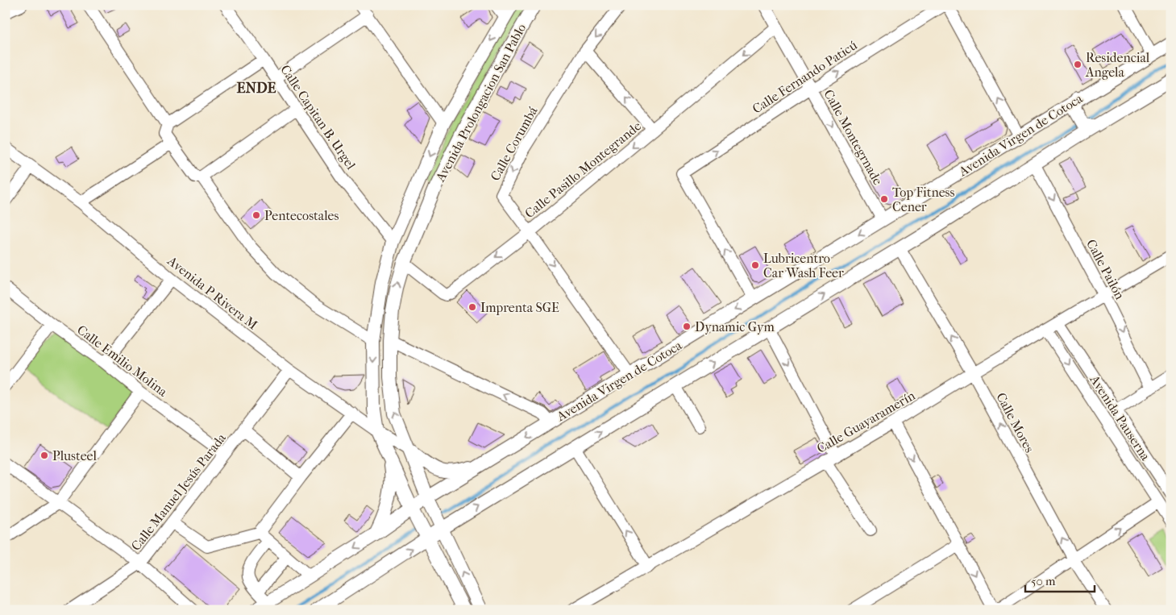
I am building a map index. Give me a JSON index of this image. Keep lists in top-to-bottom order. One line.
{"streets":{"main road":["Avenida Prolongacion San Pablo","Avenida Virgen de Cotoca"],"street":["Calle Fernando Paticú","Calle Capitan B. Urgel","Calle Montegrnade","Calle Corumbá","Calle Pasillo Montegrande","Calle Pailón","Avenida P Rivera M","Calle Emilio Molina","Avenida Pauserna","Calle Guayaramerín","Calle Mores","Calle Manuel Jesús Parada"]},"crossings":[["Calle Fernando Paticú","Avenida Virgen de Cotoca"],["Calle Fernando Paticú","Calle Montegrnade"],["Avenida Prolongacion San Pablo","Calle Capitan B. Urgel"],["Avenida Prolongacion San Pablo","Avenida Virgen de Cotoca"],["Avenida Prolongacion San Pablo","Calle Pasillo Montegrande"],["Avenida Prolongacion San Pablo","Avenida P Rivera M"],["Avenida Virgen de Cotoca","Calle Montegrnade"],["Avenida Virgen de Cotoca","Calle Corumbá"],["Calle Montegrnade","Calle Pasillo Montegrande"],["Calle Corumbá","Calle Pasillo Montegrande"],["Calle Pailón","Calle Guayaramerín"],["Avenida P Rivera M","Calle Manuel Jesús Parada"],["Calle Emilio Molina","Calle Manuel Jesús Parada"],["Avenida Pauserna","Calle Guayaramerín"],["Calle Guayaramerín","Calle Mores"]],"one_way":["Calle Montegrnade","Calle Corumbá","Calle Pasillo Montegrande","Calle Pailón"],"districts":["ENDE"],"places":["Residencial Angela","Top Fitness Cener","Pentecostales","Lubricentro Car Wash Feer","Imprenta SGE","Dynamic Gym","Plusteel"],"scale_bar":"50 m"}
